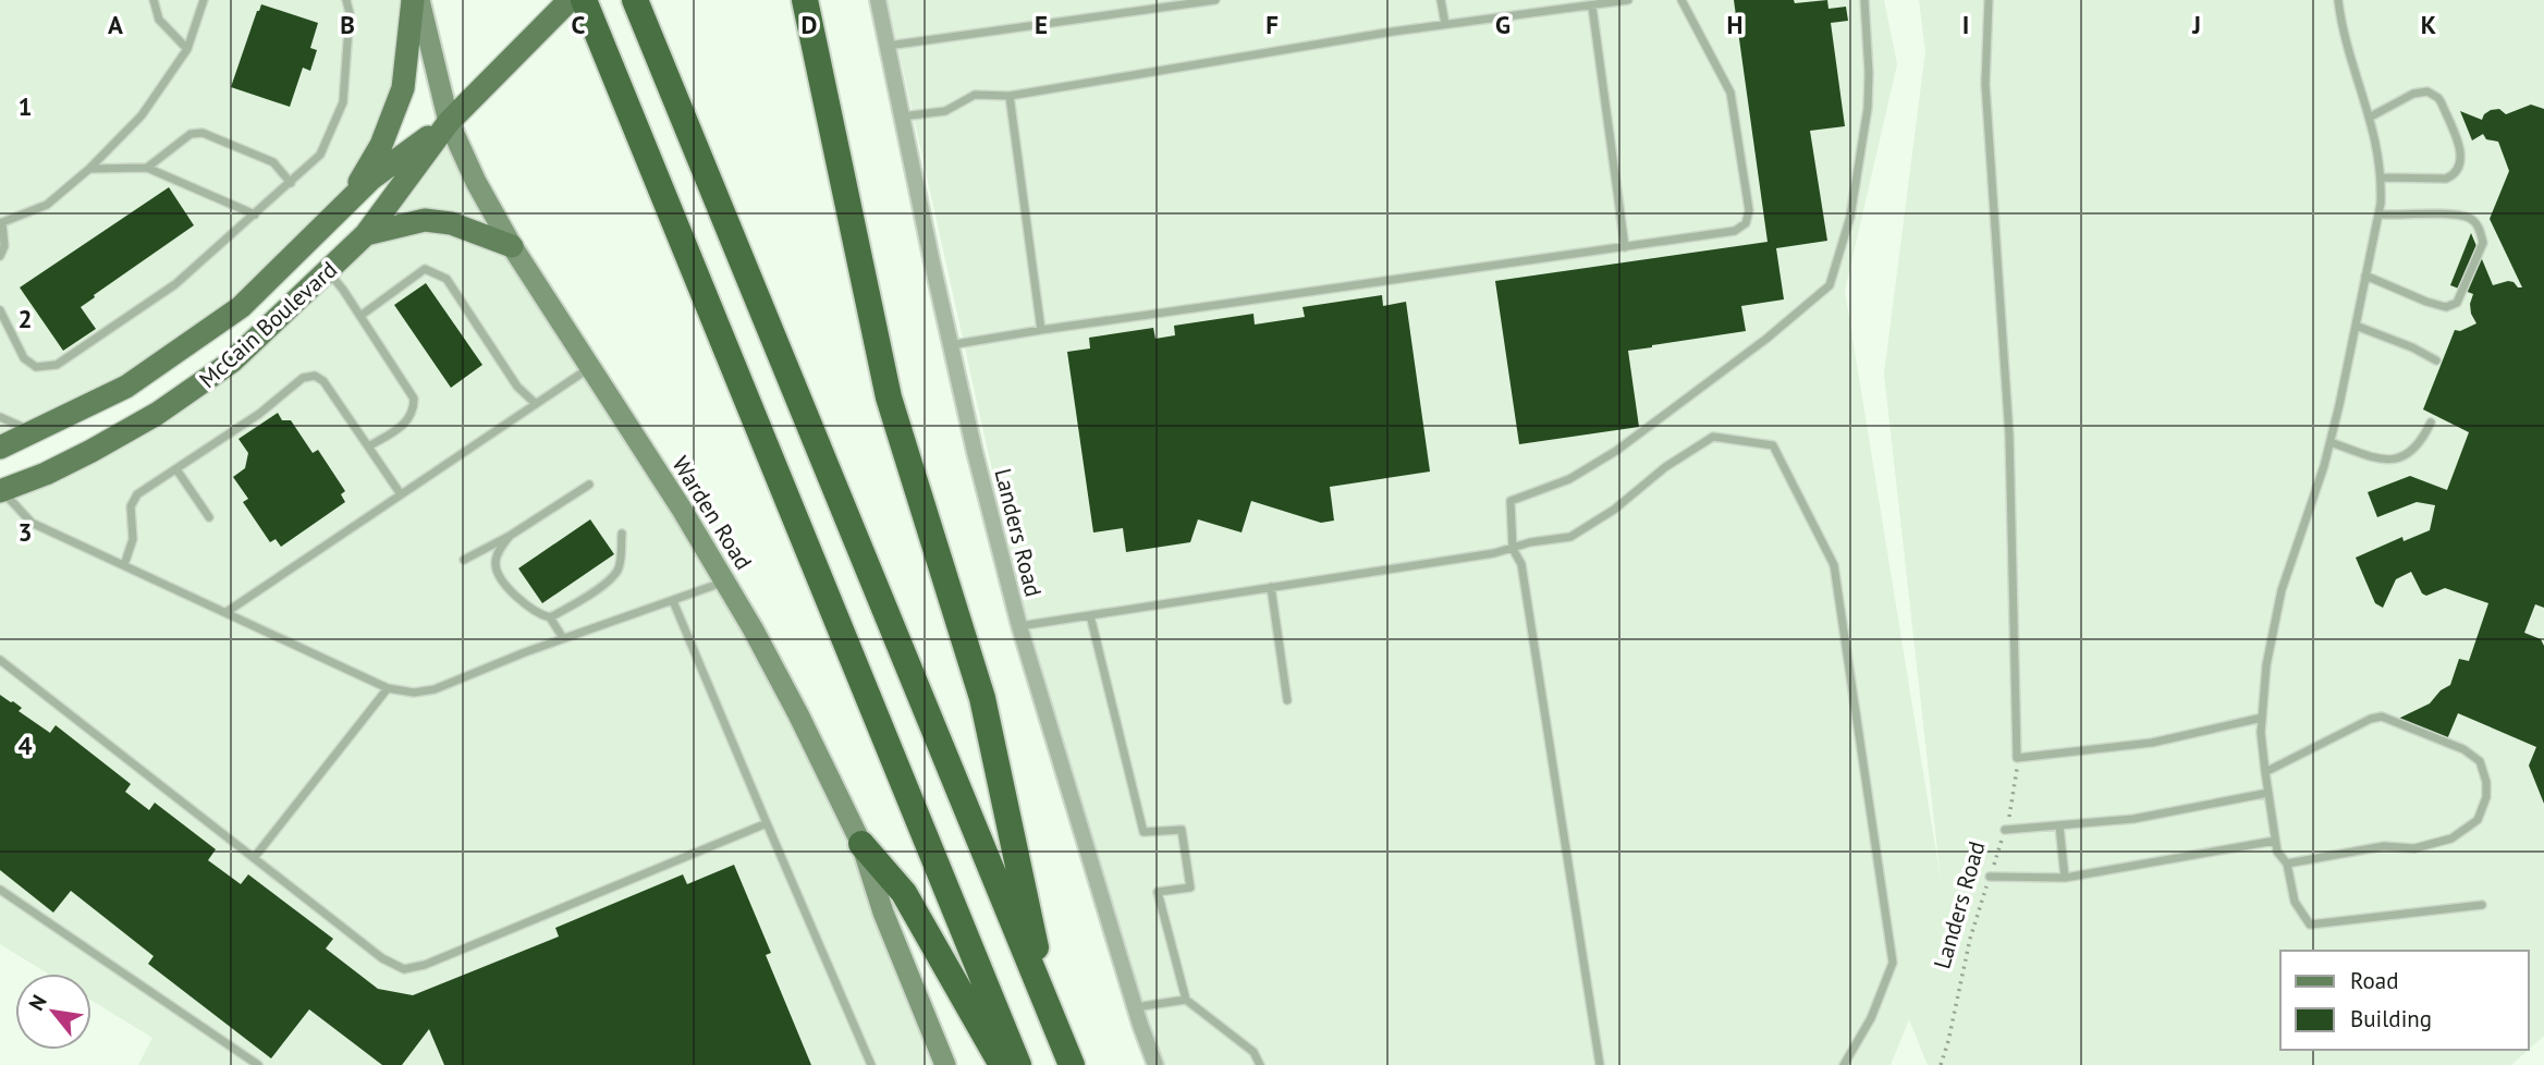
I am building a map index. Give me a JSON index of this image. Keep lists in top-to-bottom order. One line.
{"streets":{"main road":["McCain Boulevard"],"street":["Warden Road","Landers Road"]},"crossings":[["McCain Boulevard","Warden Road"]],"legend":["Road","Building"],"north":"top left","grid":{"columns":["A","B","C","D","E","F","G","H","I","J","K"],"rows":["1","2","3","4"]}}
